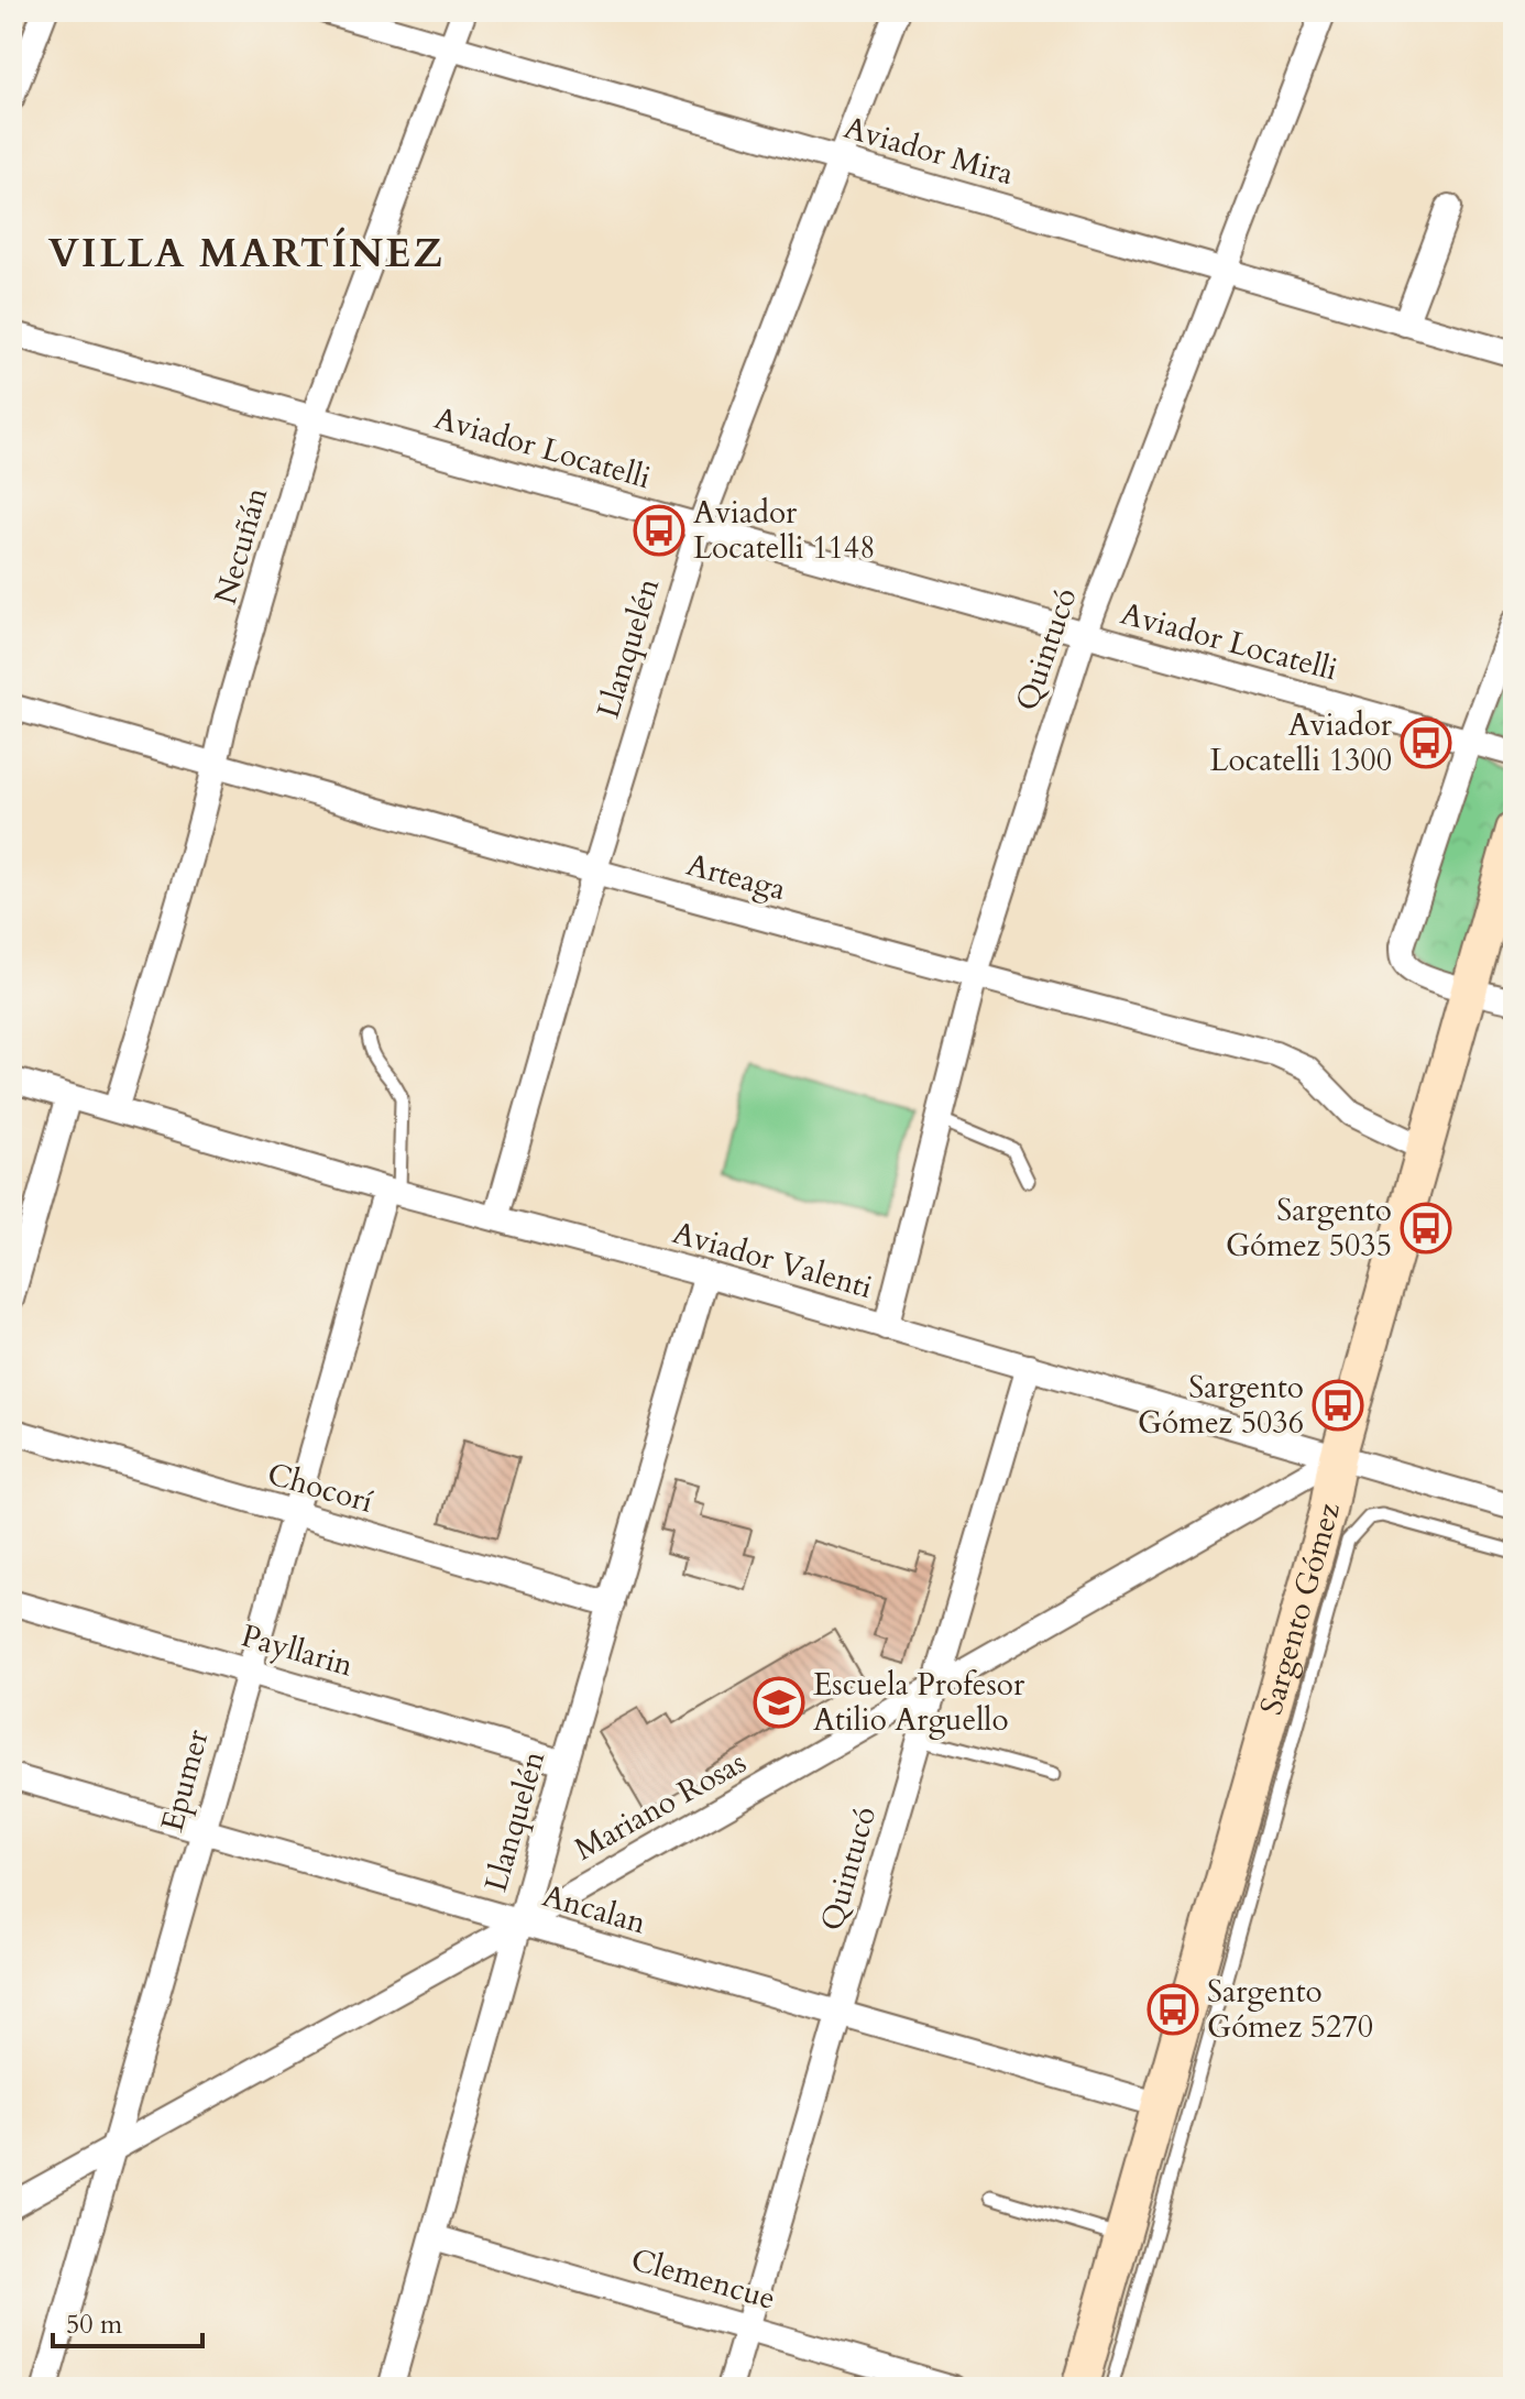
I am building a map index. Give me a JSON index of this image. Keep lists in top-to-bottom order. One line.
{"streets":{"main road":["Sargento Gómez"],"street":["Aviador Mira","Aviador Locatelli","Necuñán","Llanquelén","Quintucó","Arteaga","Aviador Valenti","Chocorí","Payllarin","Epumer","Mariano Rosas","Ancalan","Clemencue"]},"crossings":[["Aviador Mira","Necuñán"],["Aviador Mira","Llanquelén"],["Aviador Mira","Quintucó"],["Aviador Locatelli","Necuñán"],["Aviador Locatelli","Llanquelén"],["Aviador Locatelli","Quintucó"],["Necuñán","Arteaga"],["Necuñán","Aviador Valenti"],["Llanquelén","Arteaga"],["Llanquelén","Aviador Valenti"],["Llanquelén","Chocorí"],["Llanquelén","Payllarin"],["Llanquelén","Mariano Rosas"],["Llanquelén","Ancalan"],["Llanquelén","Clemencue"],["Quintucó","Arteaga"],["Quintucó","Aviador Valenti"],["Quintucó","Mariano Rosas"],["Quintucó","Ancalan"],["Quintucó","Clemencue"],["Arteaga","Sargento Gómez"],["Aviador Valenti","Sargento Gómez"],["Aviador Valenti","Epumer"],["Aviador Valenti","Mariano Rosas"],["Chocorí","Epumer"],["Sargento Gómez","Mariano Rosas"],["Sargento Gómez","Ancalan"],["Payllarin","Epumer"],["Epumer","Mariano Rosas"],["Epumer","Ancalan"],["Mariano Rosas","Ancalan"]],"districts":["VILLA MARTÍNEZ"],"places":{"bus stop":["Aviador Locatelli 1148","Aviador Locatelli 1300","Sargento Gómez 5035","Sargento Gómez 5036","Sargento Gómez 5270"],"school or university":["Escuela Profesor Atilio Arguello"]},"scale_bar":"50 m"}
